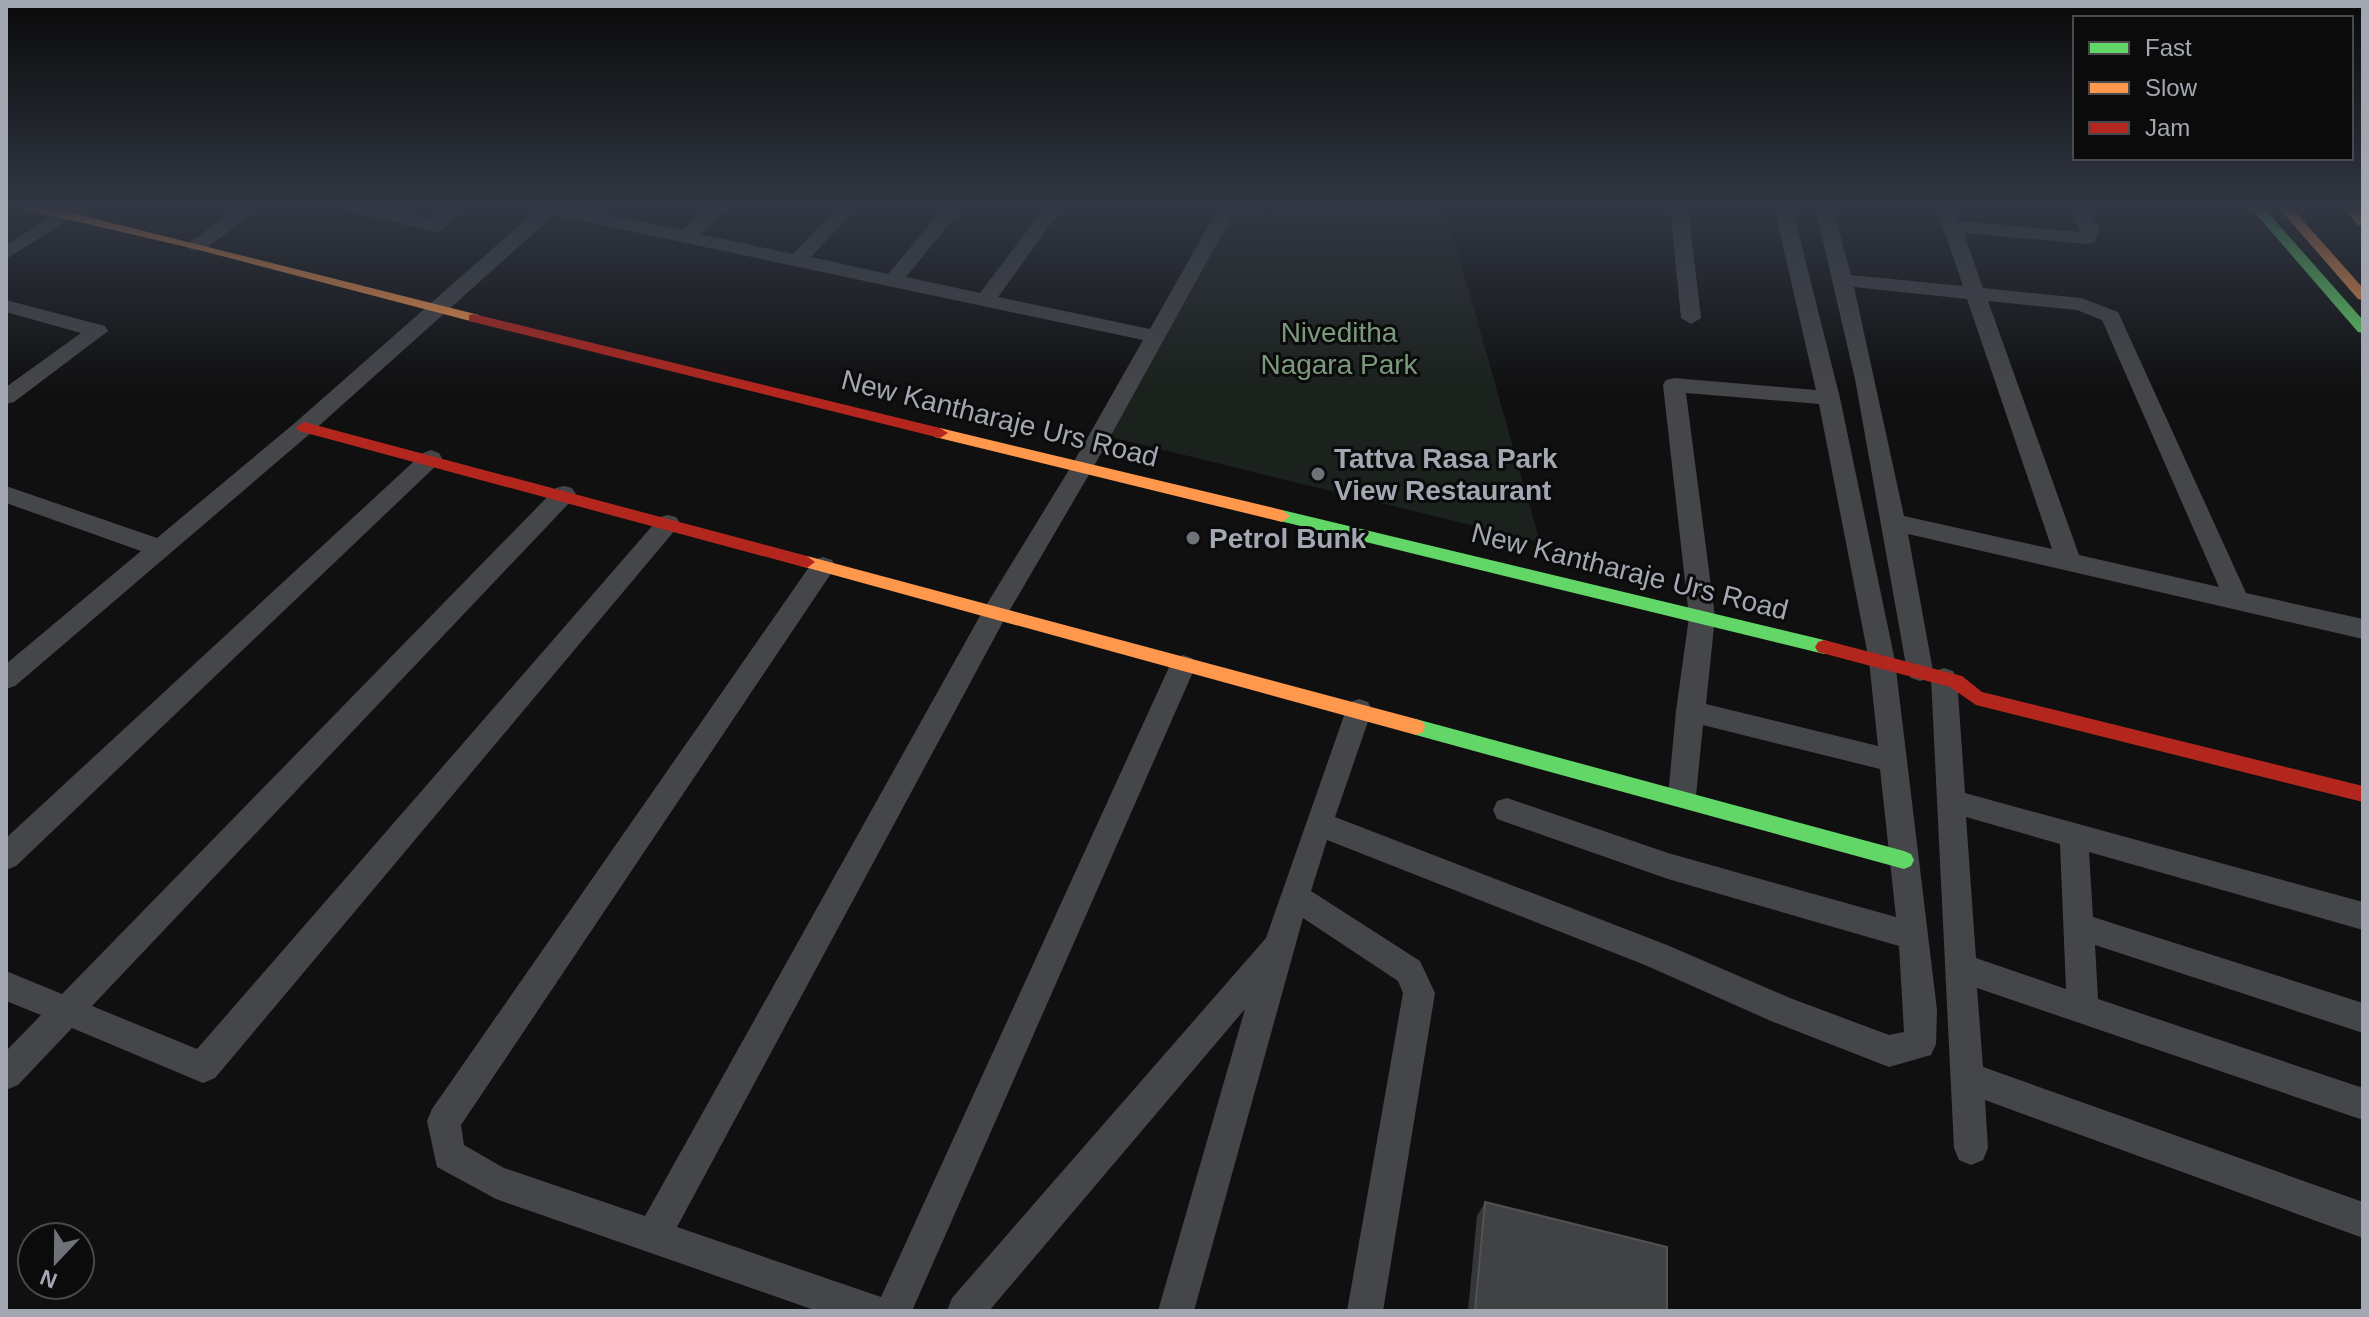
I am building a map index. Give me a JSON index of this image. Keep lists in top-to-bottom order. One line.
{"streets":{"main road":["New Kantharaje Urs Road"]},"parks":["Niveditha Nagara Park"],"places":["Tattva Rasa Park View Restaurant","Petrol Bunk"],"legend":["Fast","Slow","Jam"],"north":"bottom"}
